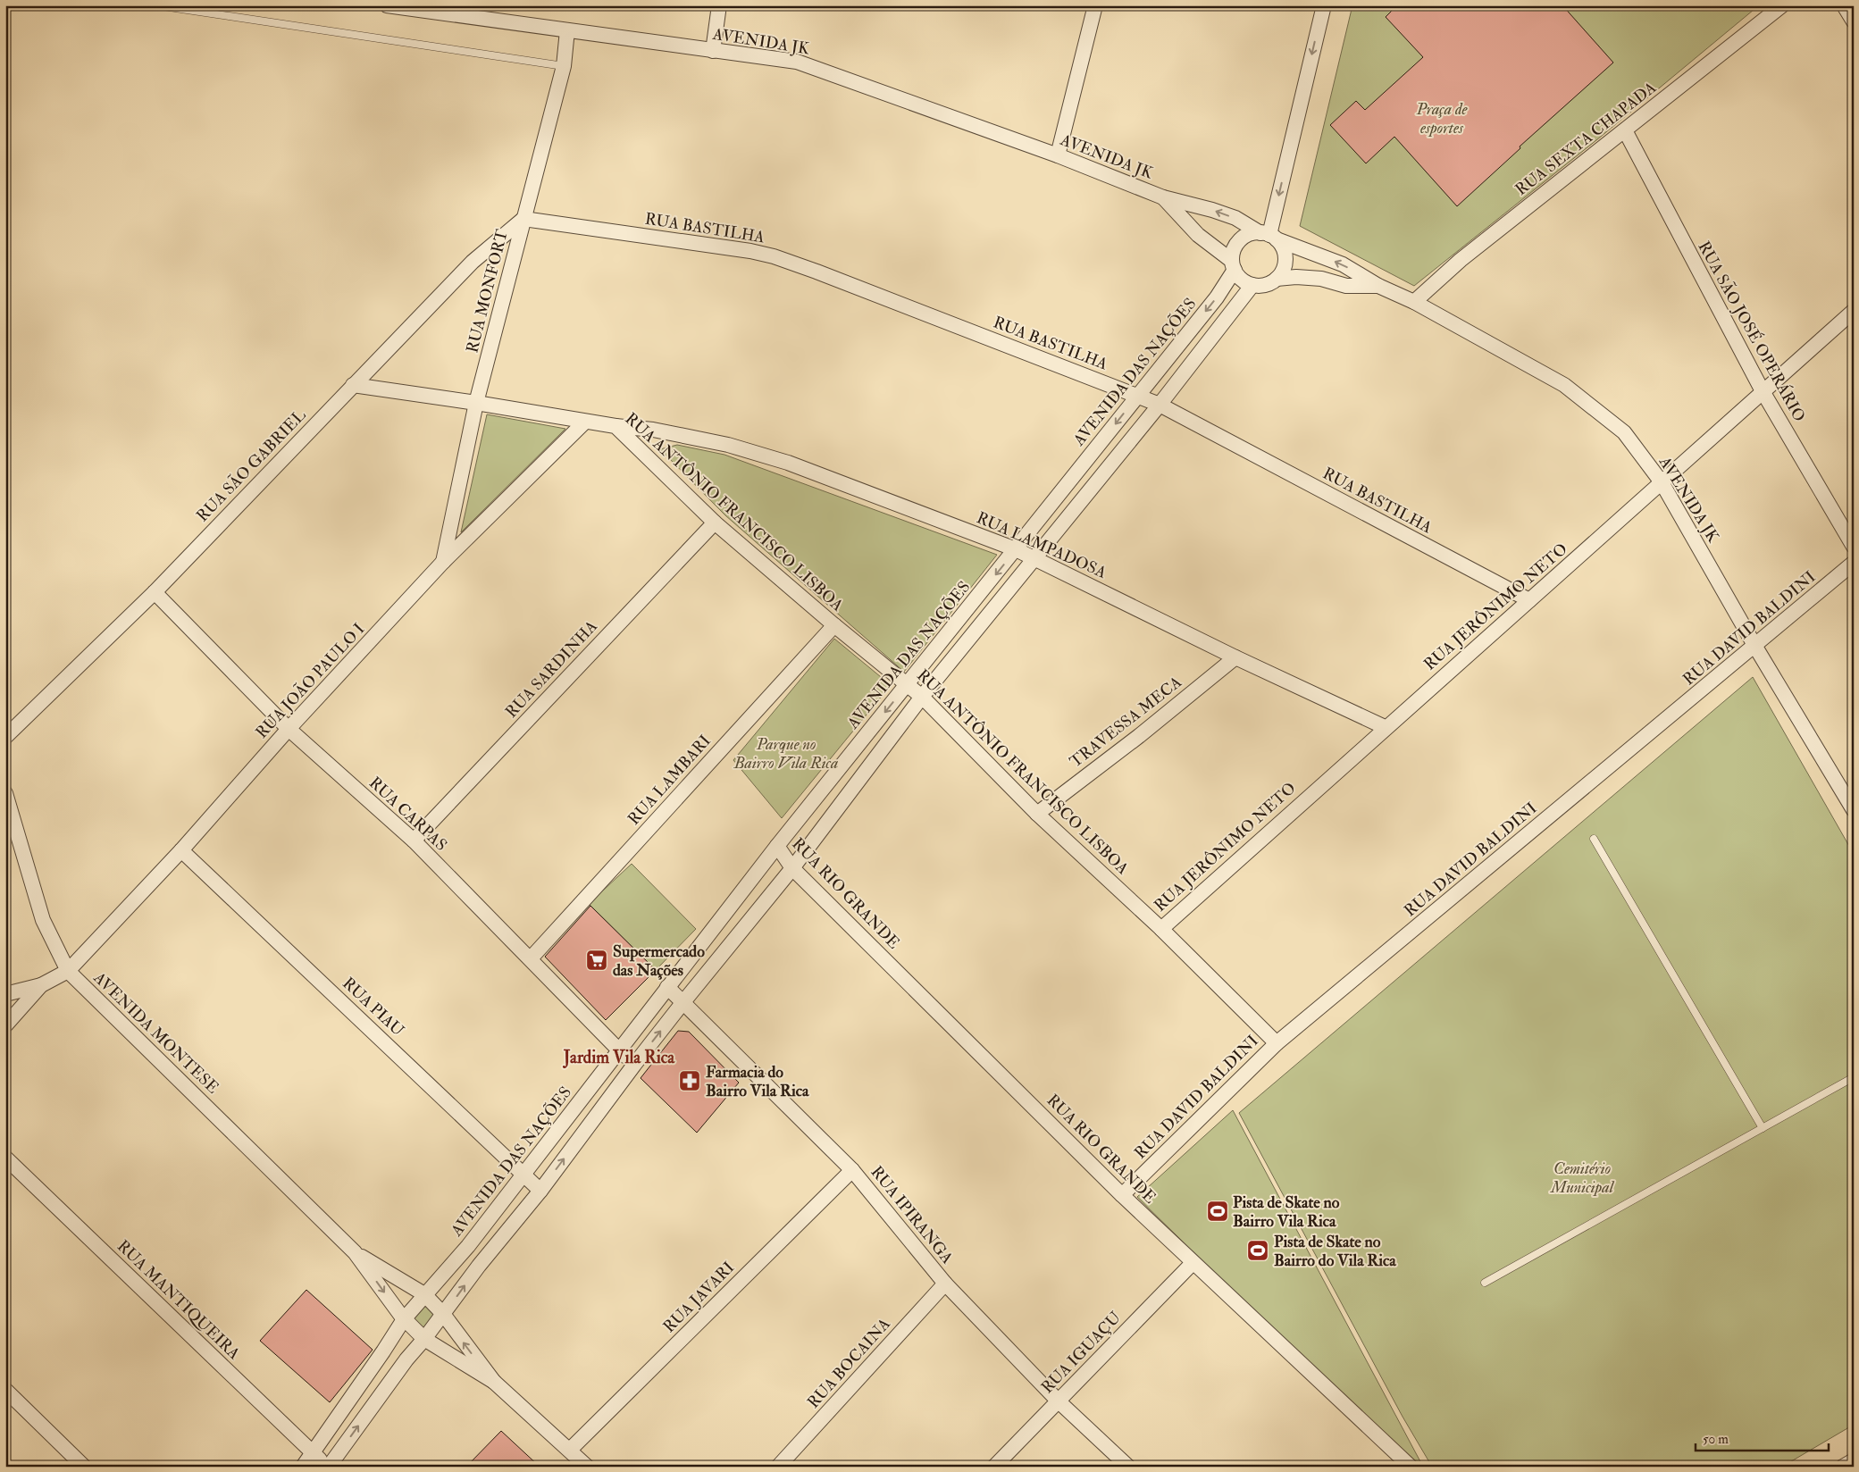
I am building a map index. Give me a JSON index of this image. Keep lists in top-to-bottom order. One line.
{"streets":{"street":["AVENIDA JK","RUA SEXTA CHAPADA","RUA BASTILHA","RUA MONFORT","RUA SÃO JOSÉ OPERÁRIO","AVENIDA DAS NAÇÕES","RUA SÃO GABRIEL","RUA ANTÔNIO FRANCISCO LISBOA","RUA LAMPADOSA","RUA JERÔNIMO NETO","RUA DAVID BALDINI","RUA SARDINHA","RUA JOÃO PAULO I","TRAVESSA MECA","RUA LAMBARI","RUA CARPAS","RUA RIO GRANDE","RUA PIAU","AVENIDA MONTESE","RUA IPIRANGA","RUA JAVARI","RUA MANTIQUEIRA","RUA IGUAÇU","RUA BOCAINA"]},"crossings":[["AVENIDA JK","RUA SEXTA CHAPADA"],["AVENIDA JK","RUA MONFORT"],["AVENIDA JK","AVENIDA DAS NAÇÕES"],["AVENIDA JK","RUA JERÔNIMO NETO"],["AVENIDA JK","RUA DAVID BALDINI"],["RUA SEXTA CHAPADA","RUA SÃO JOSÉ OPERÁRIO"],["RUA BASTILHA","RUA MONFORT"],["RUA BASTILHA","AVENIDA DAS NAÇÕES"],["RUA BASTILHA","RUA SÃO GABRIEL"],["RUA BASTILHA","RUA JERÔNIMO NETO"],["RUA MONFORT","RUA SÃO GABRIEL"],["RUA MONFORT","RUA ANTÔNIO FRANCISCO LISBOA"],["RUA MONFORT","RUA JOÃO PAULO I"],["RUA SÃO JOSÉ OPERÁRIO","RUA JERÔNIMO NETO"],["AVENIDA DAS NAÇÕES","RUA ANTÔNIO FRANCISCO LISBOA"],["AVENIDA DAS NAÇÕES","RUA LAMPADOSA"],["AVENIDA DAS NAÇÕES","RUA CARPAS"],["AVENIDA DAS NAÇÕES","RUA RIO GRANDE"],["AVENIDA DAS NAÇÕES","RUA PIAU"],["AVENIDA DAS NAÇÕES","AVENIDA MONTESE"],["AVENIDA DAS NAÇÕES","RUA IPIRANGA"],["AVENIDA DAS NAÇÕES","RUA MANTIQUEIRA"],["RUA SÃO GABRIEL","RUA ANTÔNIO FRANCISCO LISBOA"],["RUA SÃO GABRIEL","RUA CARPAS"],["RUA ANTÔNIO FRANCISCO LISBOA","RUA LAMPADOSA"],["RUA ANTÔNIO FRANCISCO LISBOA","RUA JERÔNIMO NETO"],["RUA ANTÔNIO FRANCISCO LISBOA","RUA DAVID BALDINI"],["RUA ANTÔNIO FRANCISCO LISBOA","RUA SARDINHA"],["RUA ANTÔNIO FRANCISCO LISBOA","RUA JOÃO PAULO I"],["RUA ANTÔNIO FRANCISCO LISBOA","TRAVESSA MECA"],["RUA ANTÔNIO FRANCISCO LISBOA","RUA LAMBARI"],["RUA LAMPADOSA","RUA JERÔNIMO NETO"],["RUA LAMPADOSA","TRAVESSA MECA"],["RUA DAVID BALDINI","RUA RIO GRANDE"],["RUA SARDINHA","RUA CARPAS"],["RUA JOÃO PAULO I","RUA CARPAS"],["RUA JOÃO PAULO I","RUA PIAU"],["RUA JOÃO PAULO I","AVENIDA MONTESE"],["RUA LAMBARI","RUA CARPAS"],["RUA RIO GRANDE","RUA IGUAÇU"],["AVENIDA MONTESE","RUA JAVARI"],["RUA IPIRANGA","RUA JAVARI"],["RUA IPIRANGA","RUA IGUAÇU"],["RUA IPIRANGA","RUA BOCAINA"]],"districts":["Jardim Vila Rica"],"parks":["Praça de esportes","Parque no Bairro Vila Rica","Cemitério Municipal"],"places":{"supermarket":["Supermercado das Nações"],"pharmacy":["Farmacia do Bairro Vila Rica"],"sports":["Pista de Skate no Bairro Vila Rica","Pista de Skate no Bairro do Vila Rica"]},"scale_bar":"50 m"}
